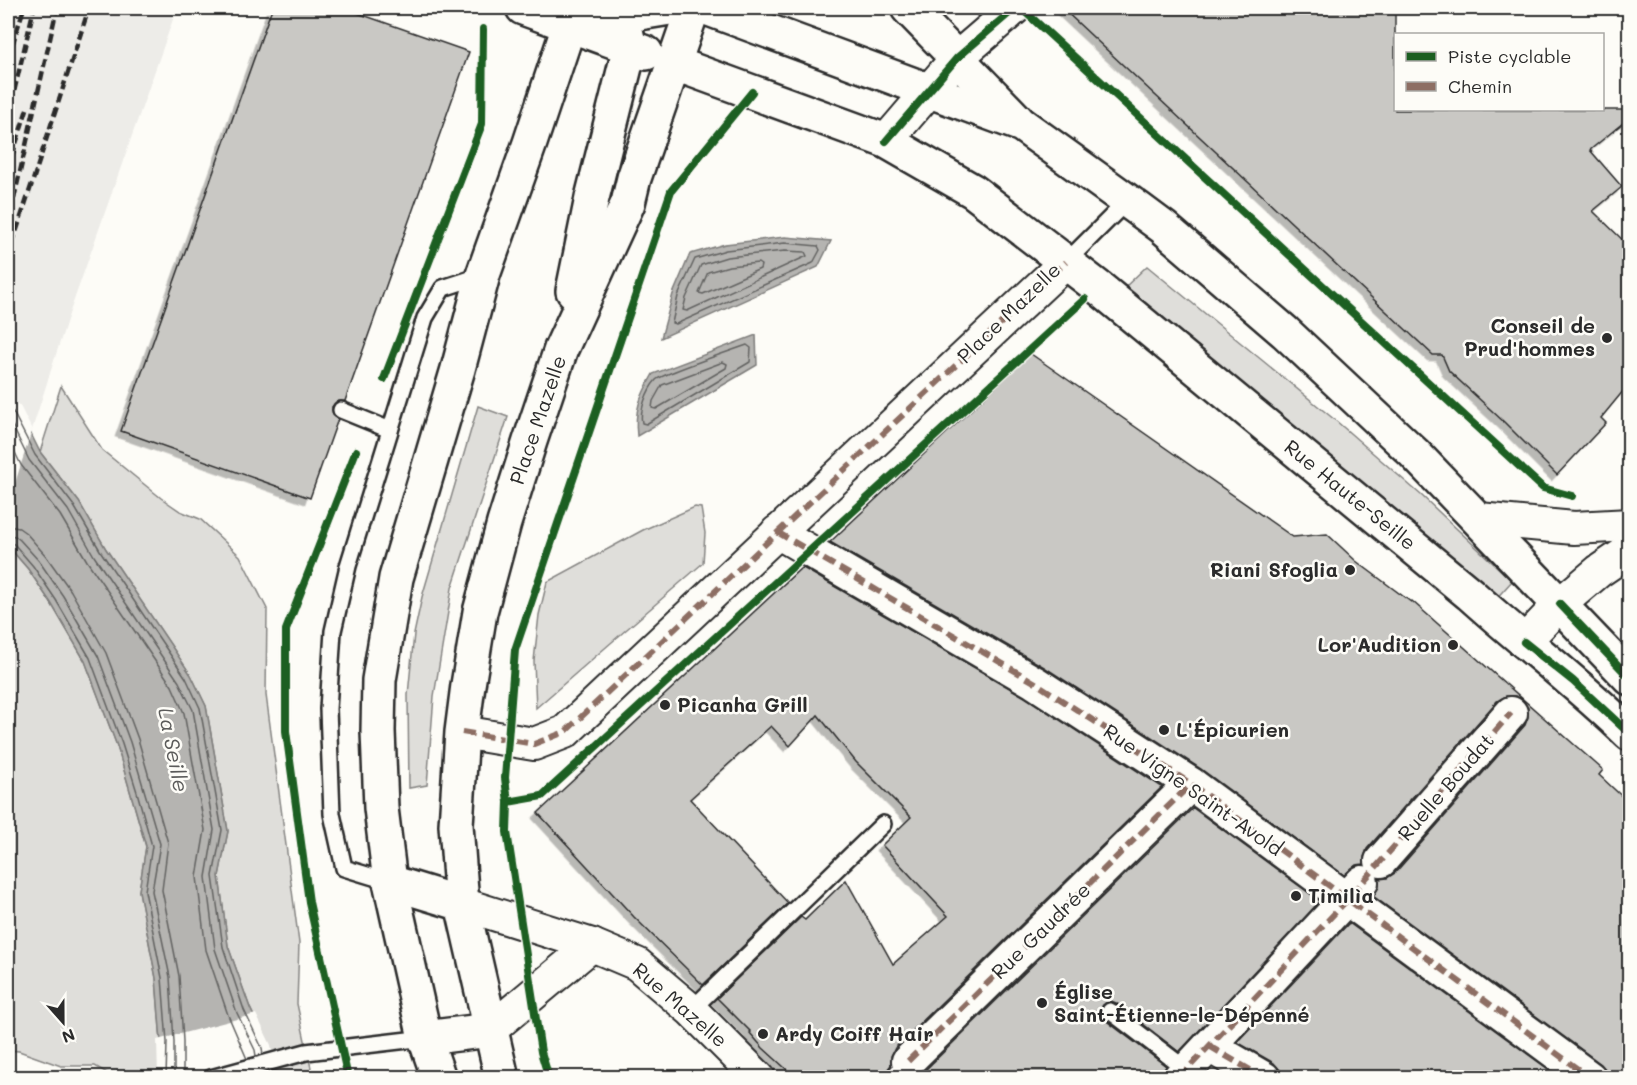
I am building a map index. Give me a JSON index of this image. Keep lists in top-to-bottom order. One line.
{"streets":{"main road":["Place Mazelle","Rue Haute-Seille"],"street":["Ruelle Boudat","Rue Vigne Saint-Avold","Rue Gaudrée","Rue Mazelle"]},"crossings":[["Place Mazelle","Rue Haute-Seille"],["Place Mazelle","Rue Vigne Saint-Avold"],["Place Mazelle","Rue Mazelle"],["Ruelle Boudat","Rue Vigne Saint-Avold"],["Rue Vigne Saint-Avold","Rue Gaudrée"]],"water":["La Seille"],"places":["Conseil de Prud'hommes","Riani Sfoglia","Lor'Audition","Picanha Grill","L'Épicurien","Timilìa","Église Saint-Étienne-le-Dépenné","Ardy Coiff Hair"],"legend":["Piste cyclable","Chemin"],"north":"bottom"}
